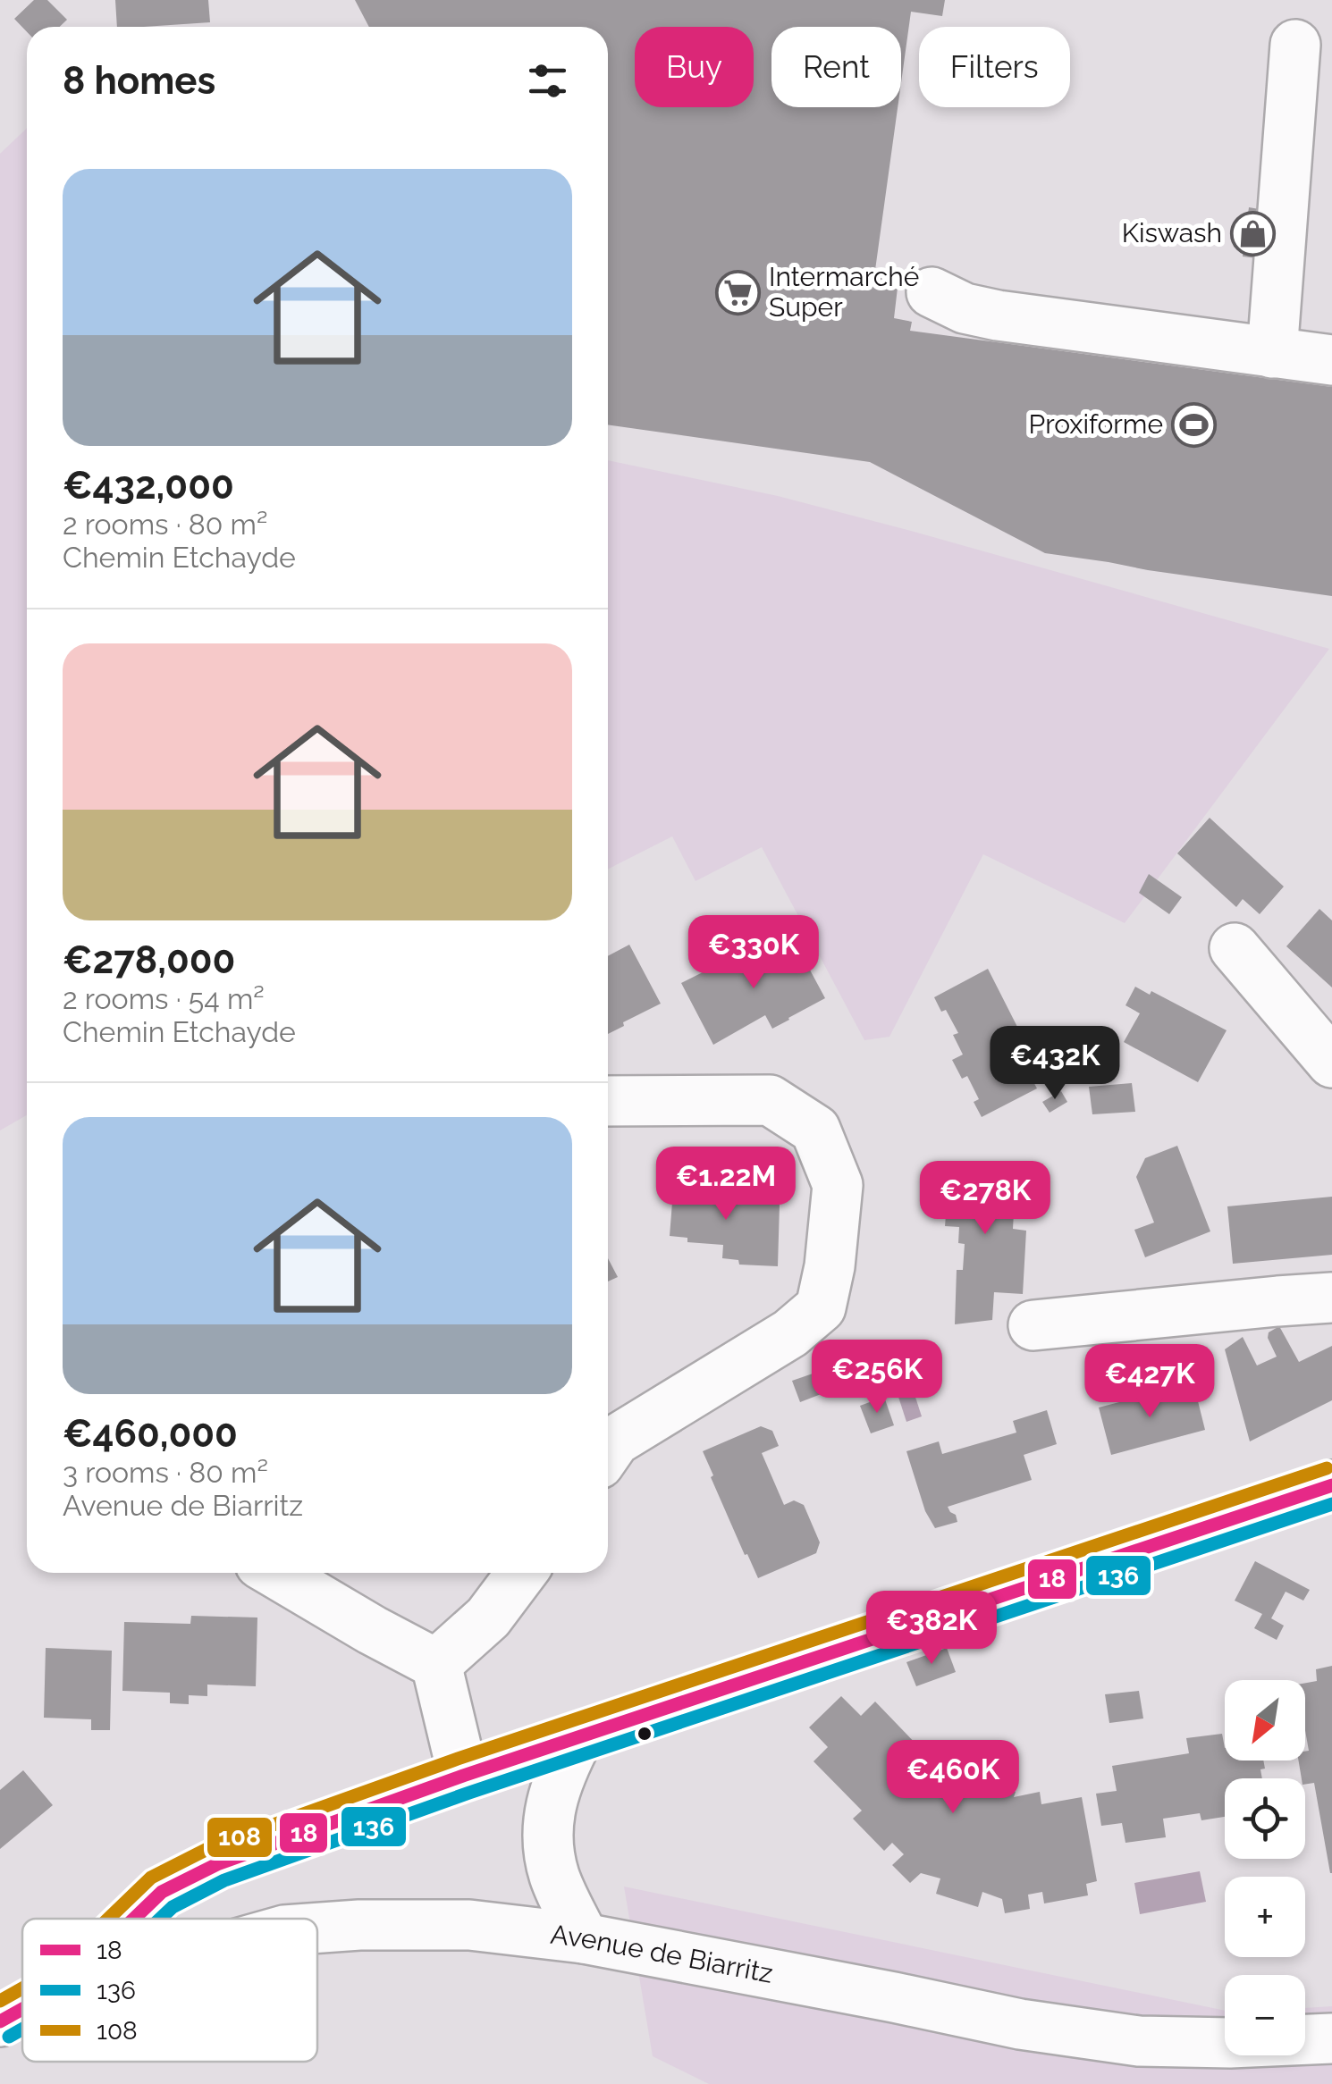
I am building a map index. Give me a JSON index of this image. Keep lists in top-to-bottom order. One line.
{"streets":{"street":["Avenue de Biarritz"]},"places":{"shop":["Kiswash"],"supermarket":["Intermarché Super"],"sports":["Proxiforme"]},"lines":["transit line 108","transit line 18","transit line 136"],"legend":["18","136","108"],"north":"bottom left","page":{"chip":["Buy","Rent","Filters"],"heading":"8 homes","list":[{"name":"€432,000","note":"2 rooms · 80 m² · Chemin Etchayde"},{"name":"€278,000","note":"2 rooms · 54 m² · Chemin Etchayde"},{"name":"€460,000","note":"3 rooms · 80 m² · Avenue de Biarritz"}],"price":["€330K","€432K","€1.22M","€278K","€256K","€427K","€382K","€460K"],"map_buttons":["+","−"]}}
